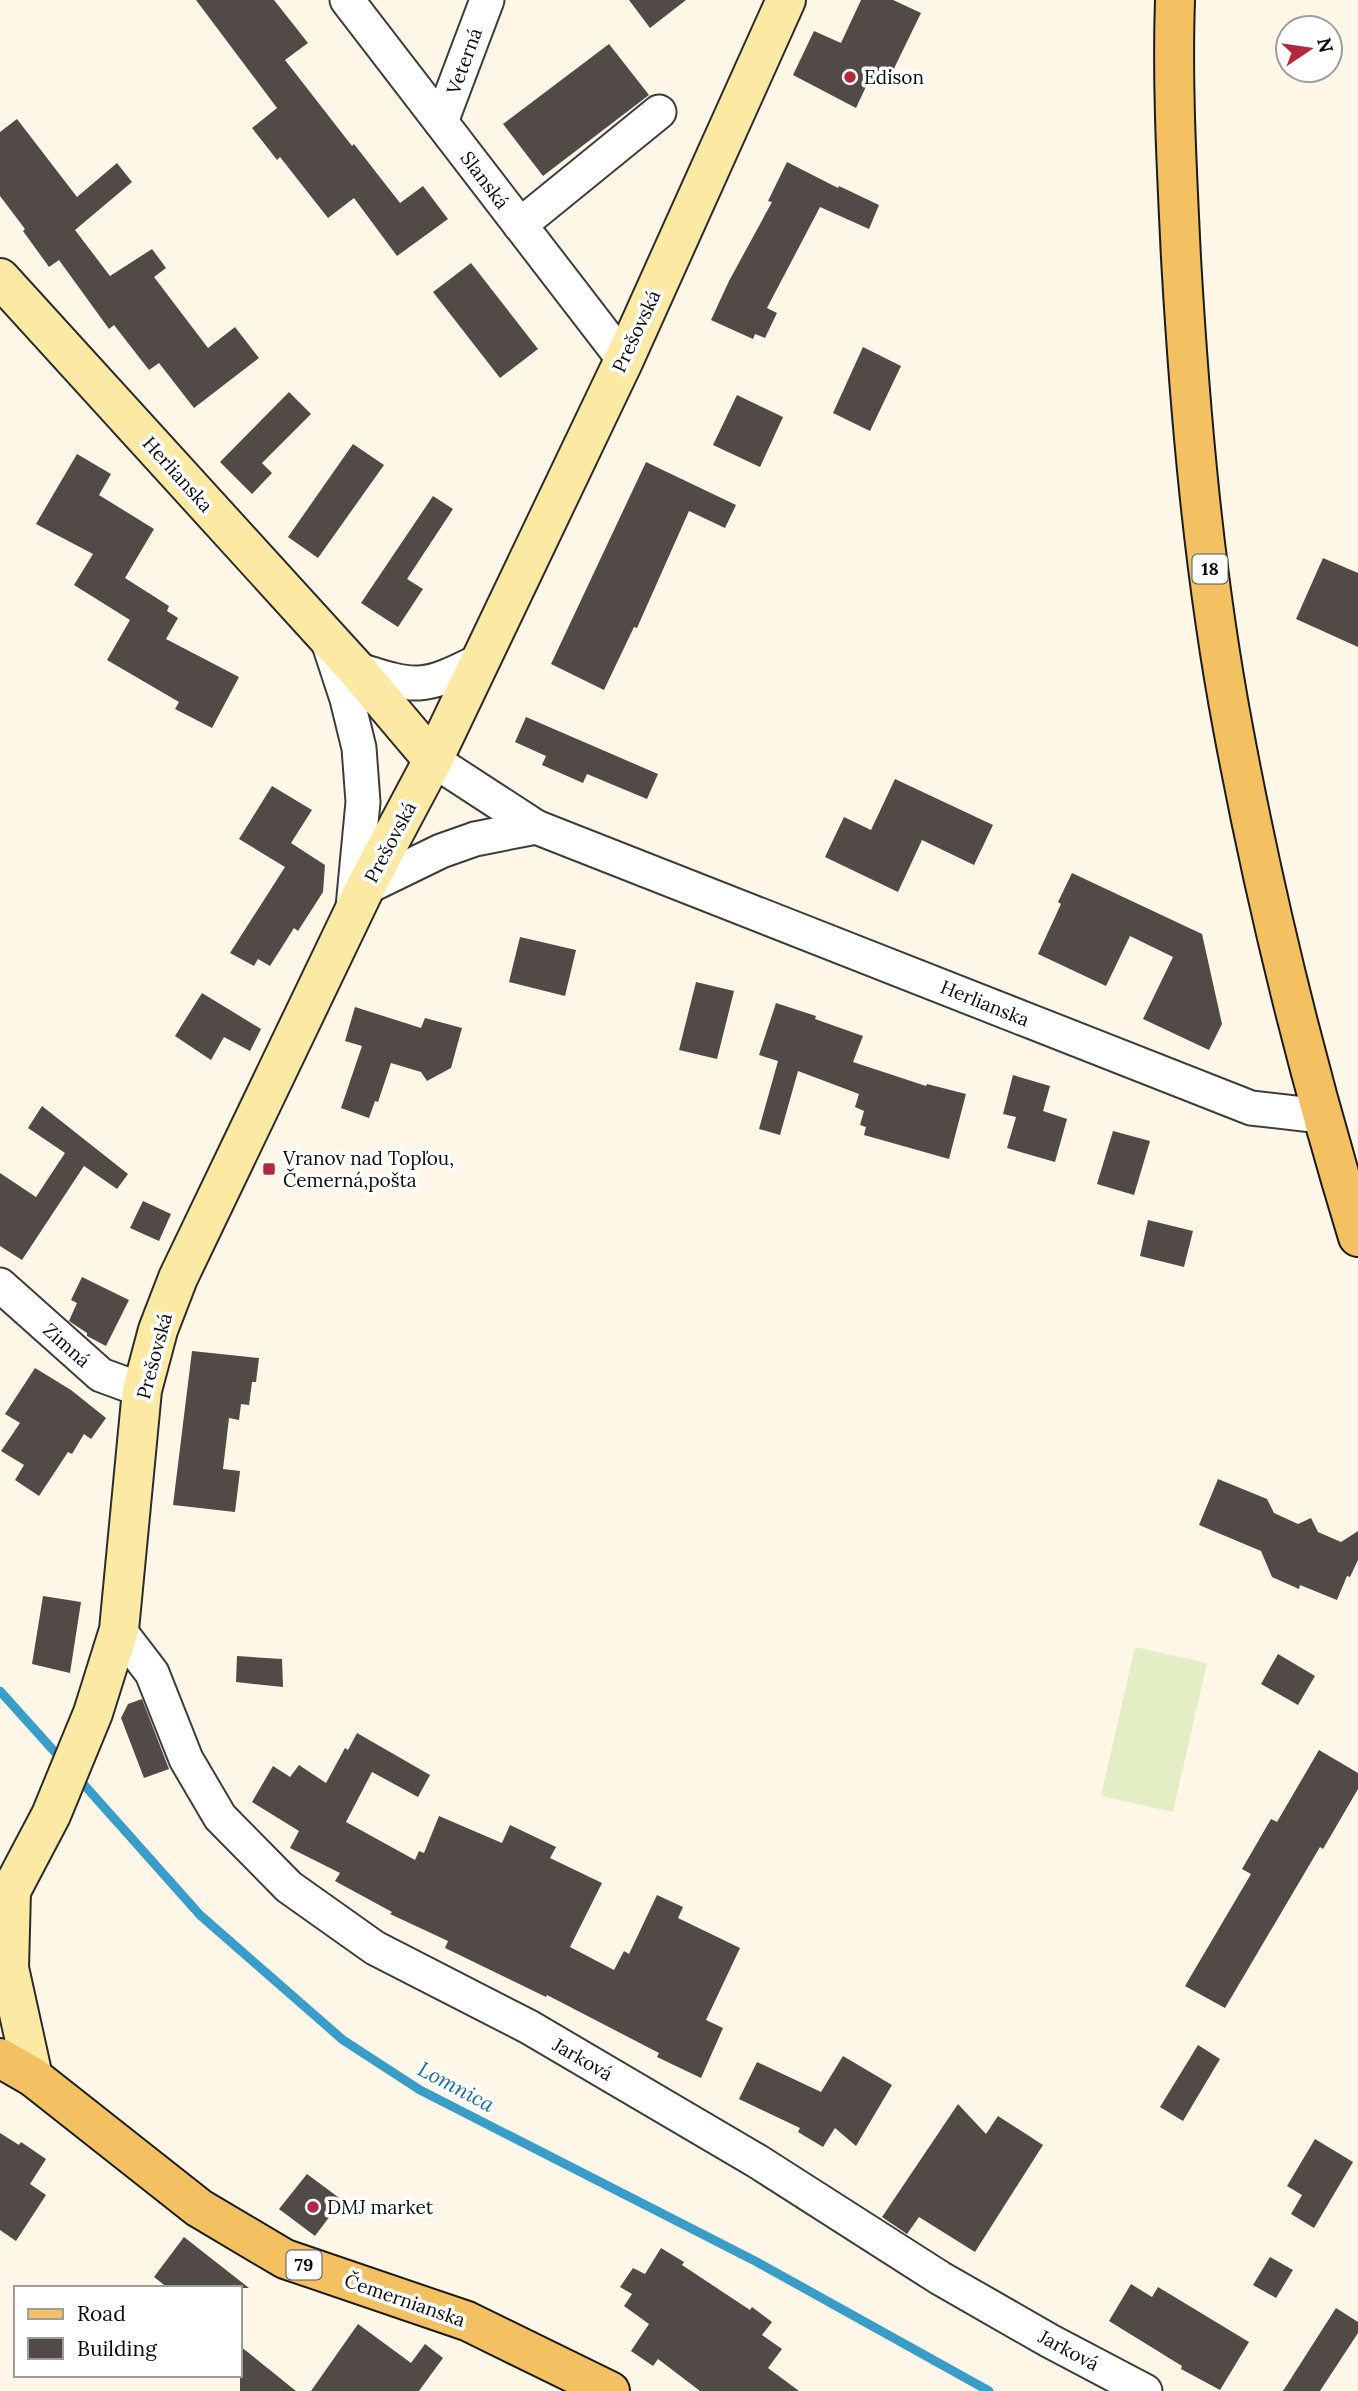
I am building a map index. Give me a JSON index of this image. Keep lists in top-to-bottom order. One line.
{"streets":{"main road":["Prešovská","Herlianska","18","79","Čemernianska"],"street":["Veterná","Slanská","Zimná","Jarková"]},"crossings":[["Veterná","Slanská"],["Slanská","Prešovská"],["Prešovská","Herlianska"],["Prešovská","Zimná"],["Prešovská","Jarková"],["Herlianska","18"]],"water":["Lomnica"],"places":{"other":["Edison","DMJ market"],"transit":["Vranov nad Topľou, Čemerná,pošta"]},"legend":["Road","Building"],"north":"right"}
